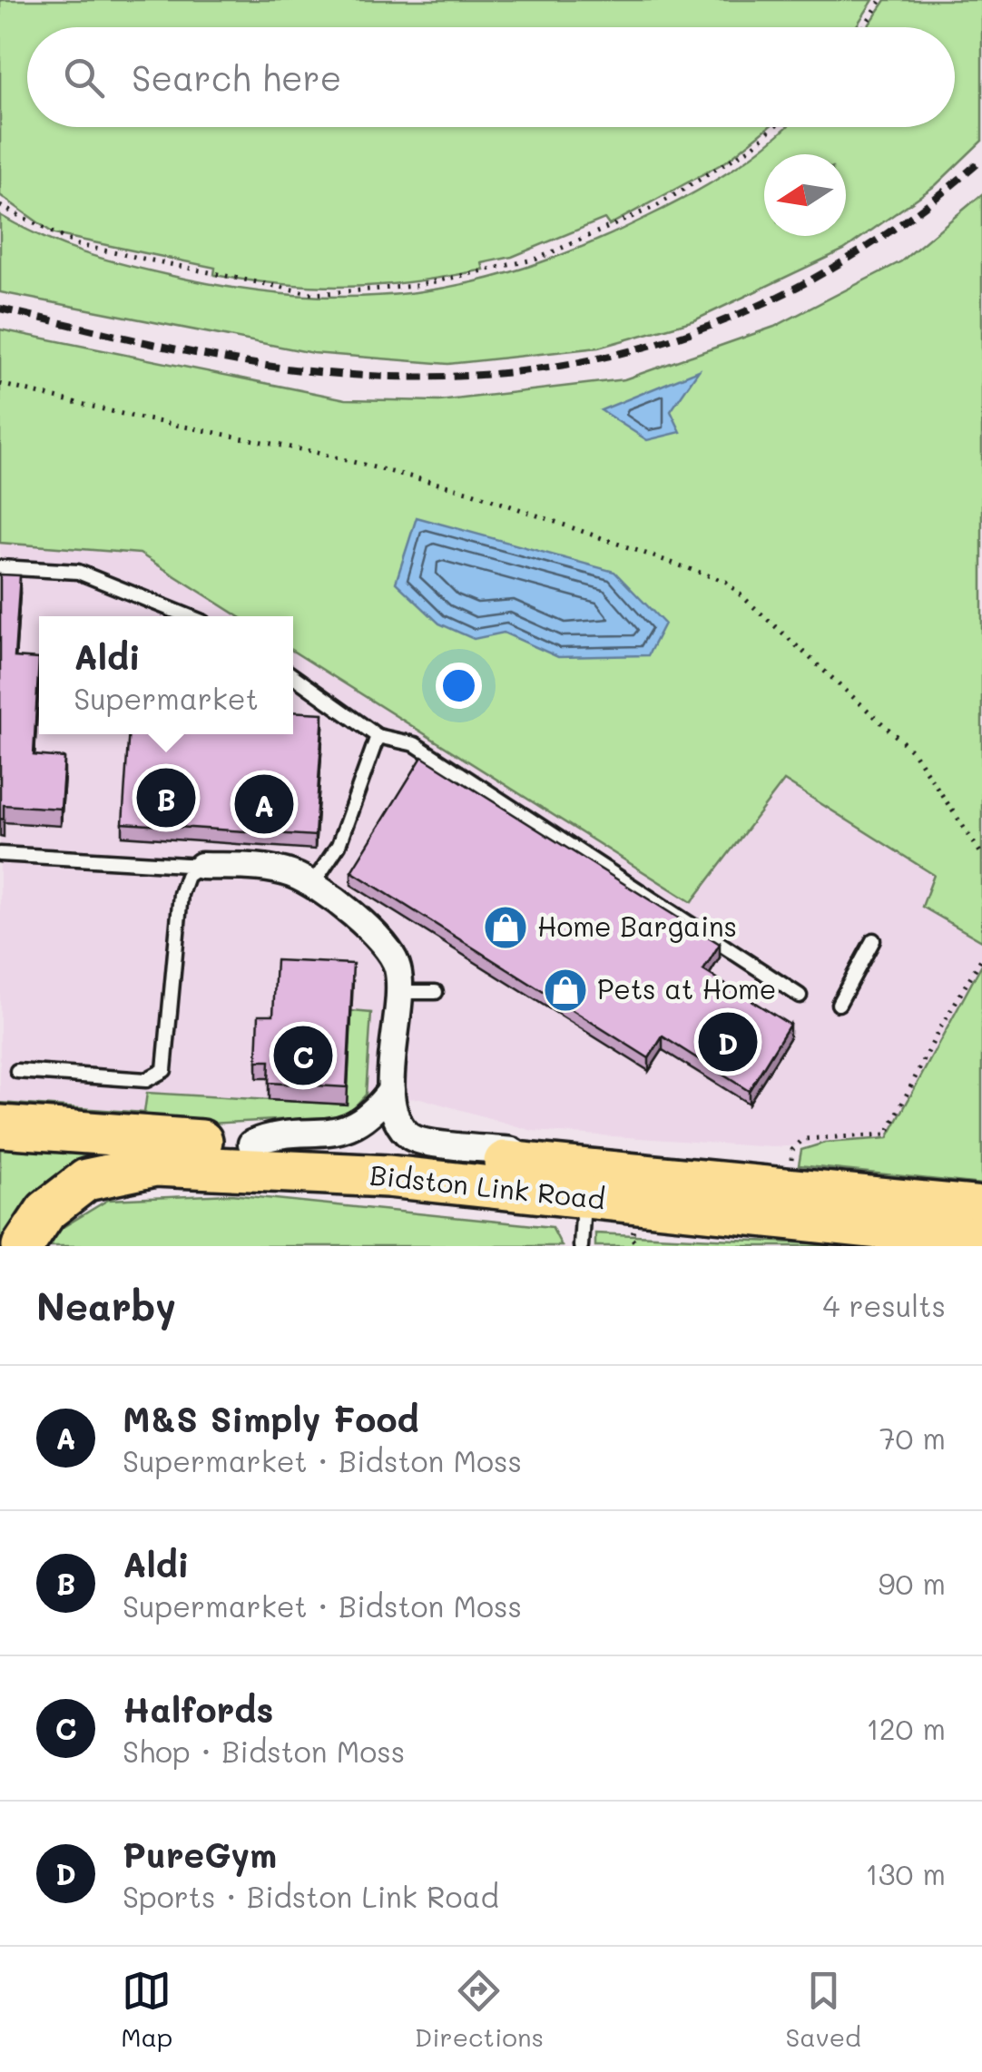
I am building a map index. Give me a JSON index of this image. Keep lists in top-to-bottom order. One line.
{"streets":{"main road":["Bidston Link Road"]},"places":{"shop":["Home Bargains","Pets at Home"]},"north":"left","page":{"search":"Search here","popup":["Aldi","Supermarket"],"pins":["B","A","D","C"],"heading":["Nearby","4 results"],"list":[{"mark":"A","name":"M&S Simply Food","note":"Supermarket · Bidston Moss","value":"70 m"},{"mark":"B","name":"Aldi","note":"Supermarket · Bidston Moss","value":"90 m"},{"mark":"C","name":"Halfords","note":"Shop · Bidston Moss","value":"120 m"},{"mark":"D","name":"PureGym","note":"Sports · Bidston Link Road","value":"130 m"}],"nav":["Map","Directions","Saved"]}}
